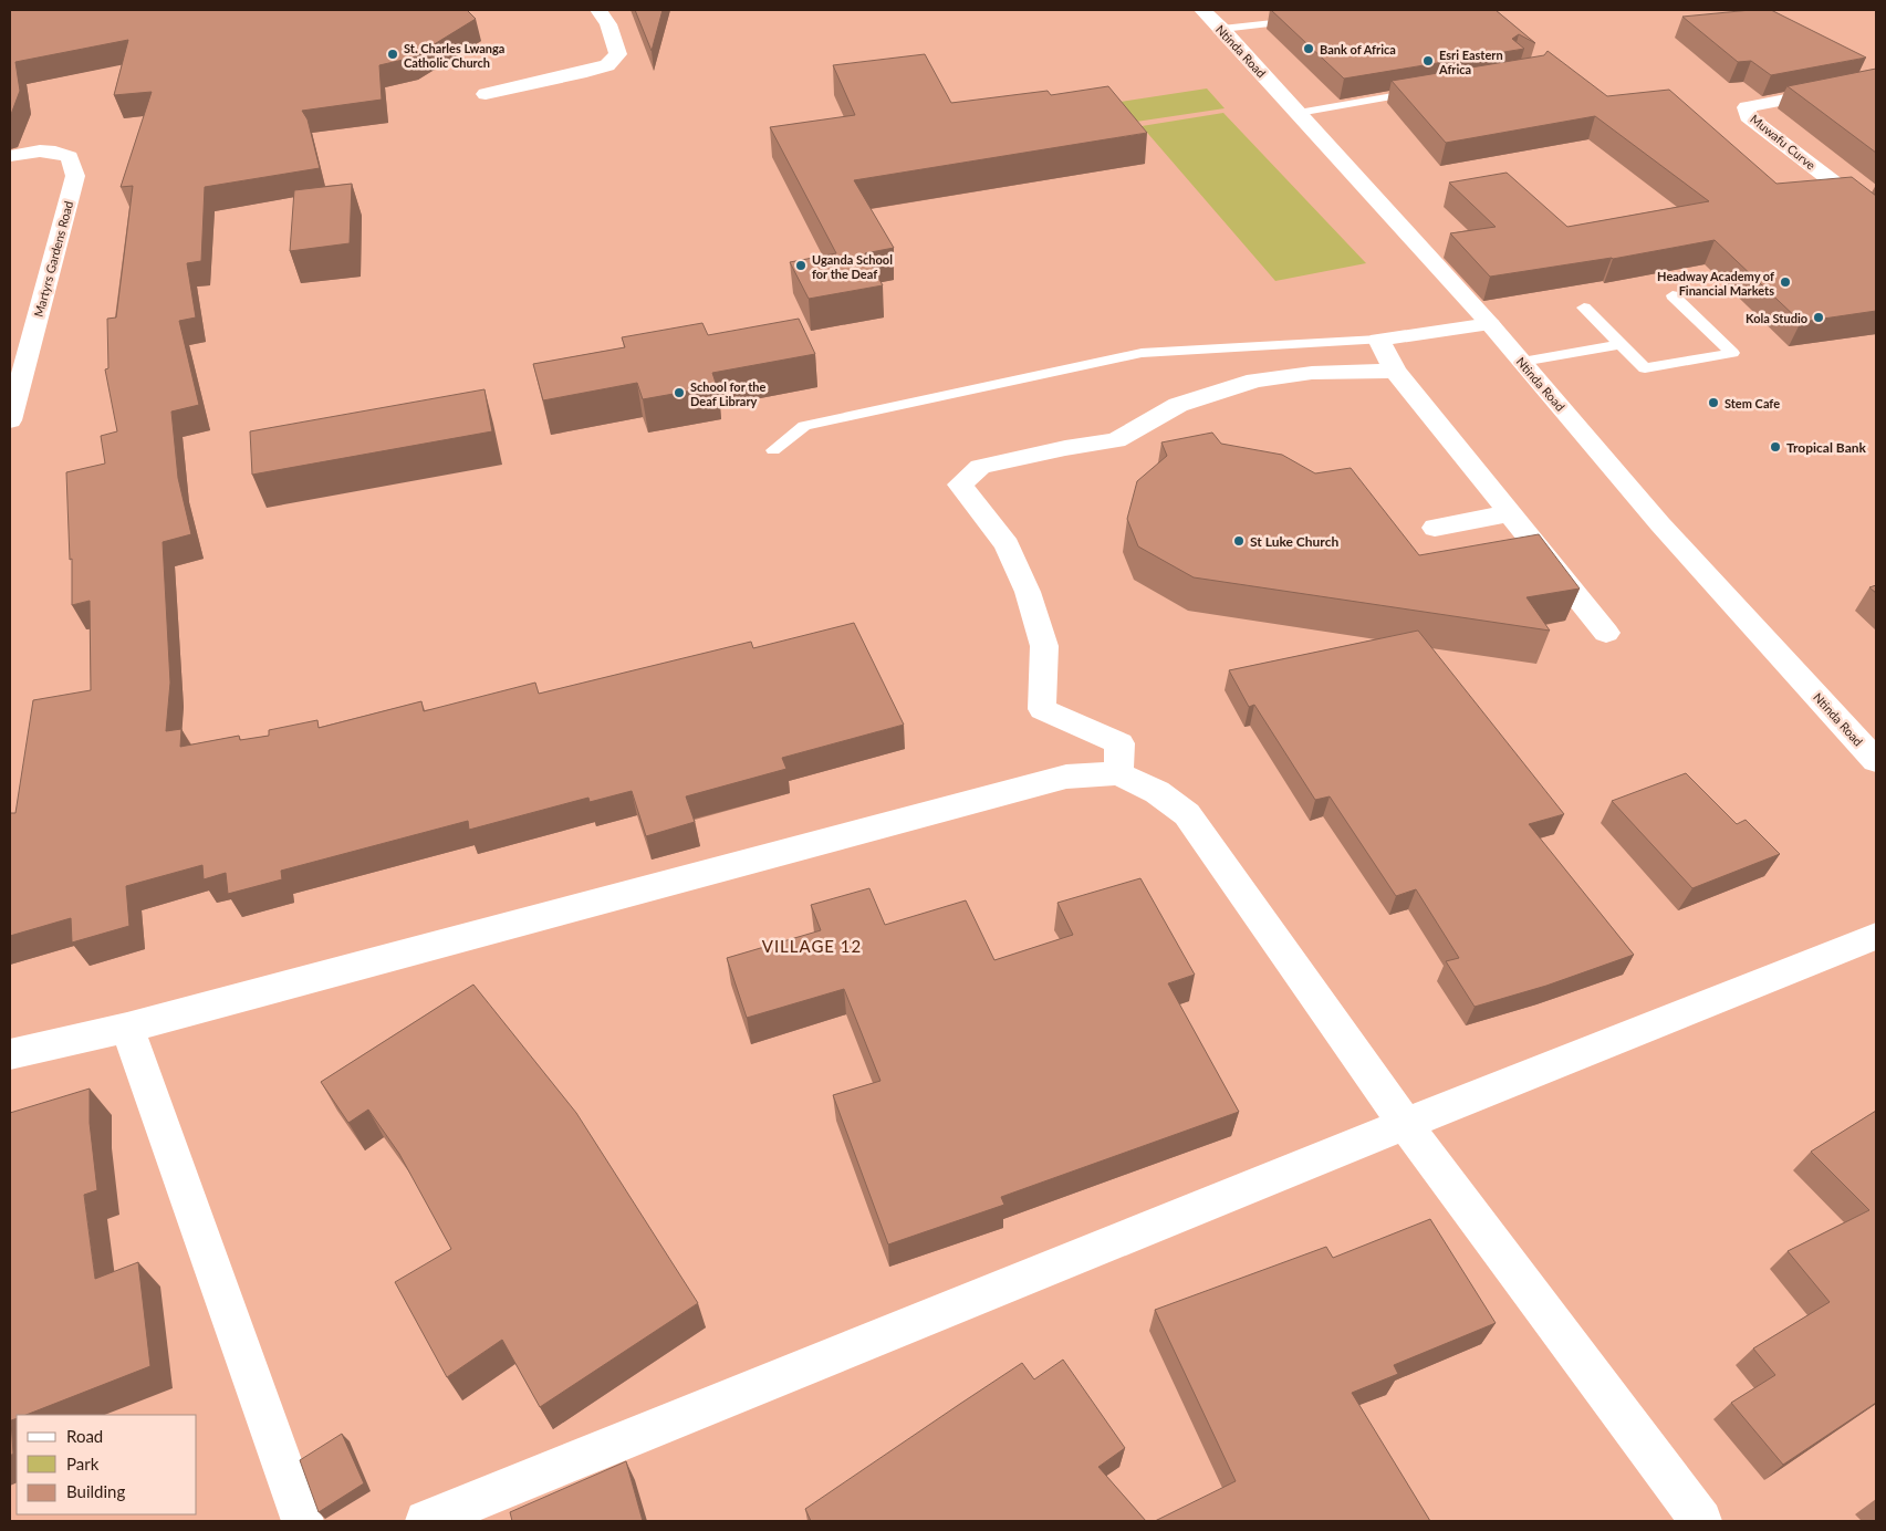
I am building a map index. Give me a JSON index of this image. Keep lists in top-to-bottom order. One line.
{"streets":{"street":["Ntinda Road","Muwafu Curve","Martyrs Gardens Road"]},"districts":["VILLAGE 12"],"places":["Bank of Africa","St. Charles Lwanga Catholic Church","Esri Eastern Africa","Uganda School for the Deaf","Headway Academy of Financial Markets","Kola Studio","School for the Deaf Library","Stem Cafe","Tropical Bank","St Luke Church"],"legend":["Road","Park","Building"]}
